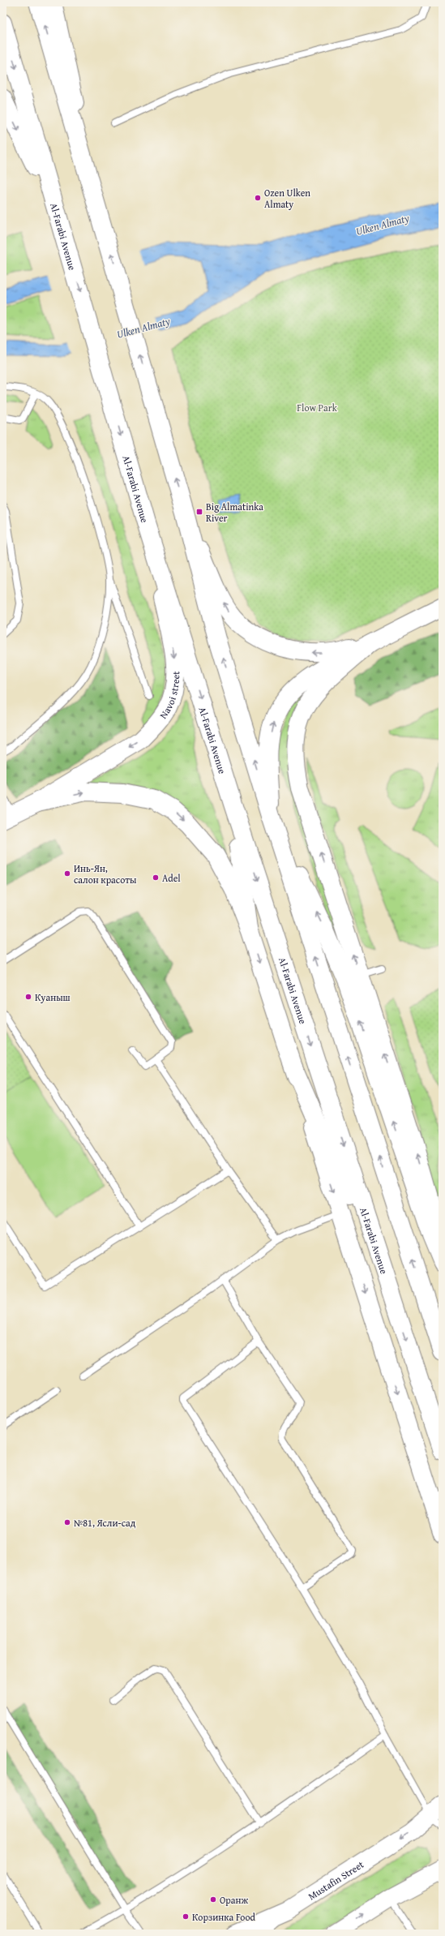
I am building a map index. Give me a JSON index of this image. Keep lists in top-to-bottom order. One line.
{"streets":{"main road":["Al-Farabi Avenue","Navoi street","Mustafin Street"]},"crossings":[["Al-Farabi Avenue","Navoi street"]],"water":["Ulken Almaty"],"parks":["Flow Park"],"places":{"other":["Ozen Ulken Almaty","Инь-Ян, салон красоты","Adel","Куаныш","№81, Ясли-сад","Оранж","Корзинка Food"],"transit":["Big Almatinka River"]}}
